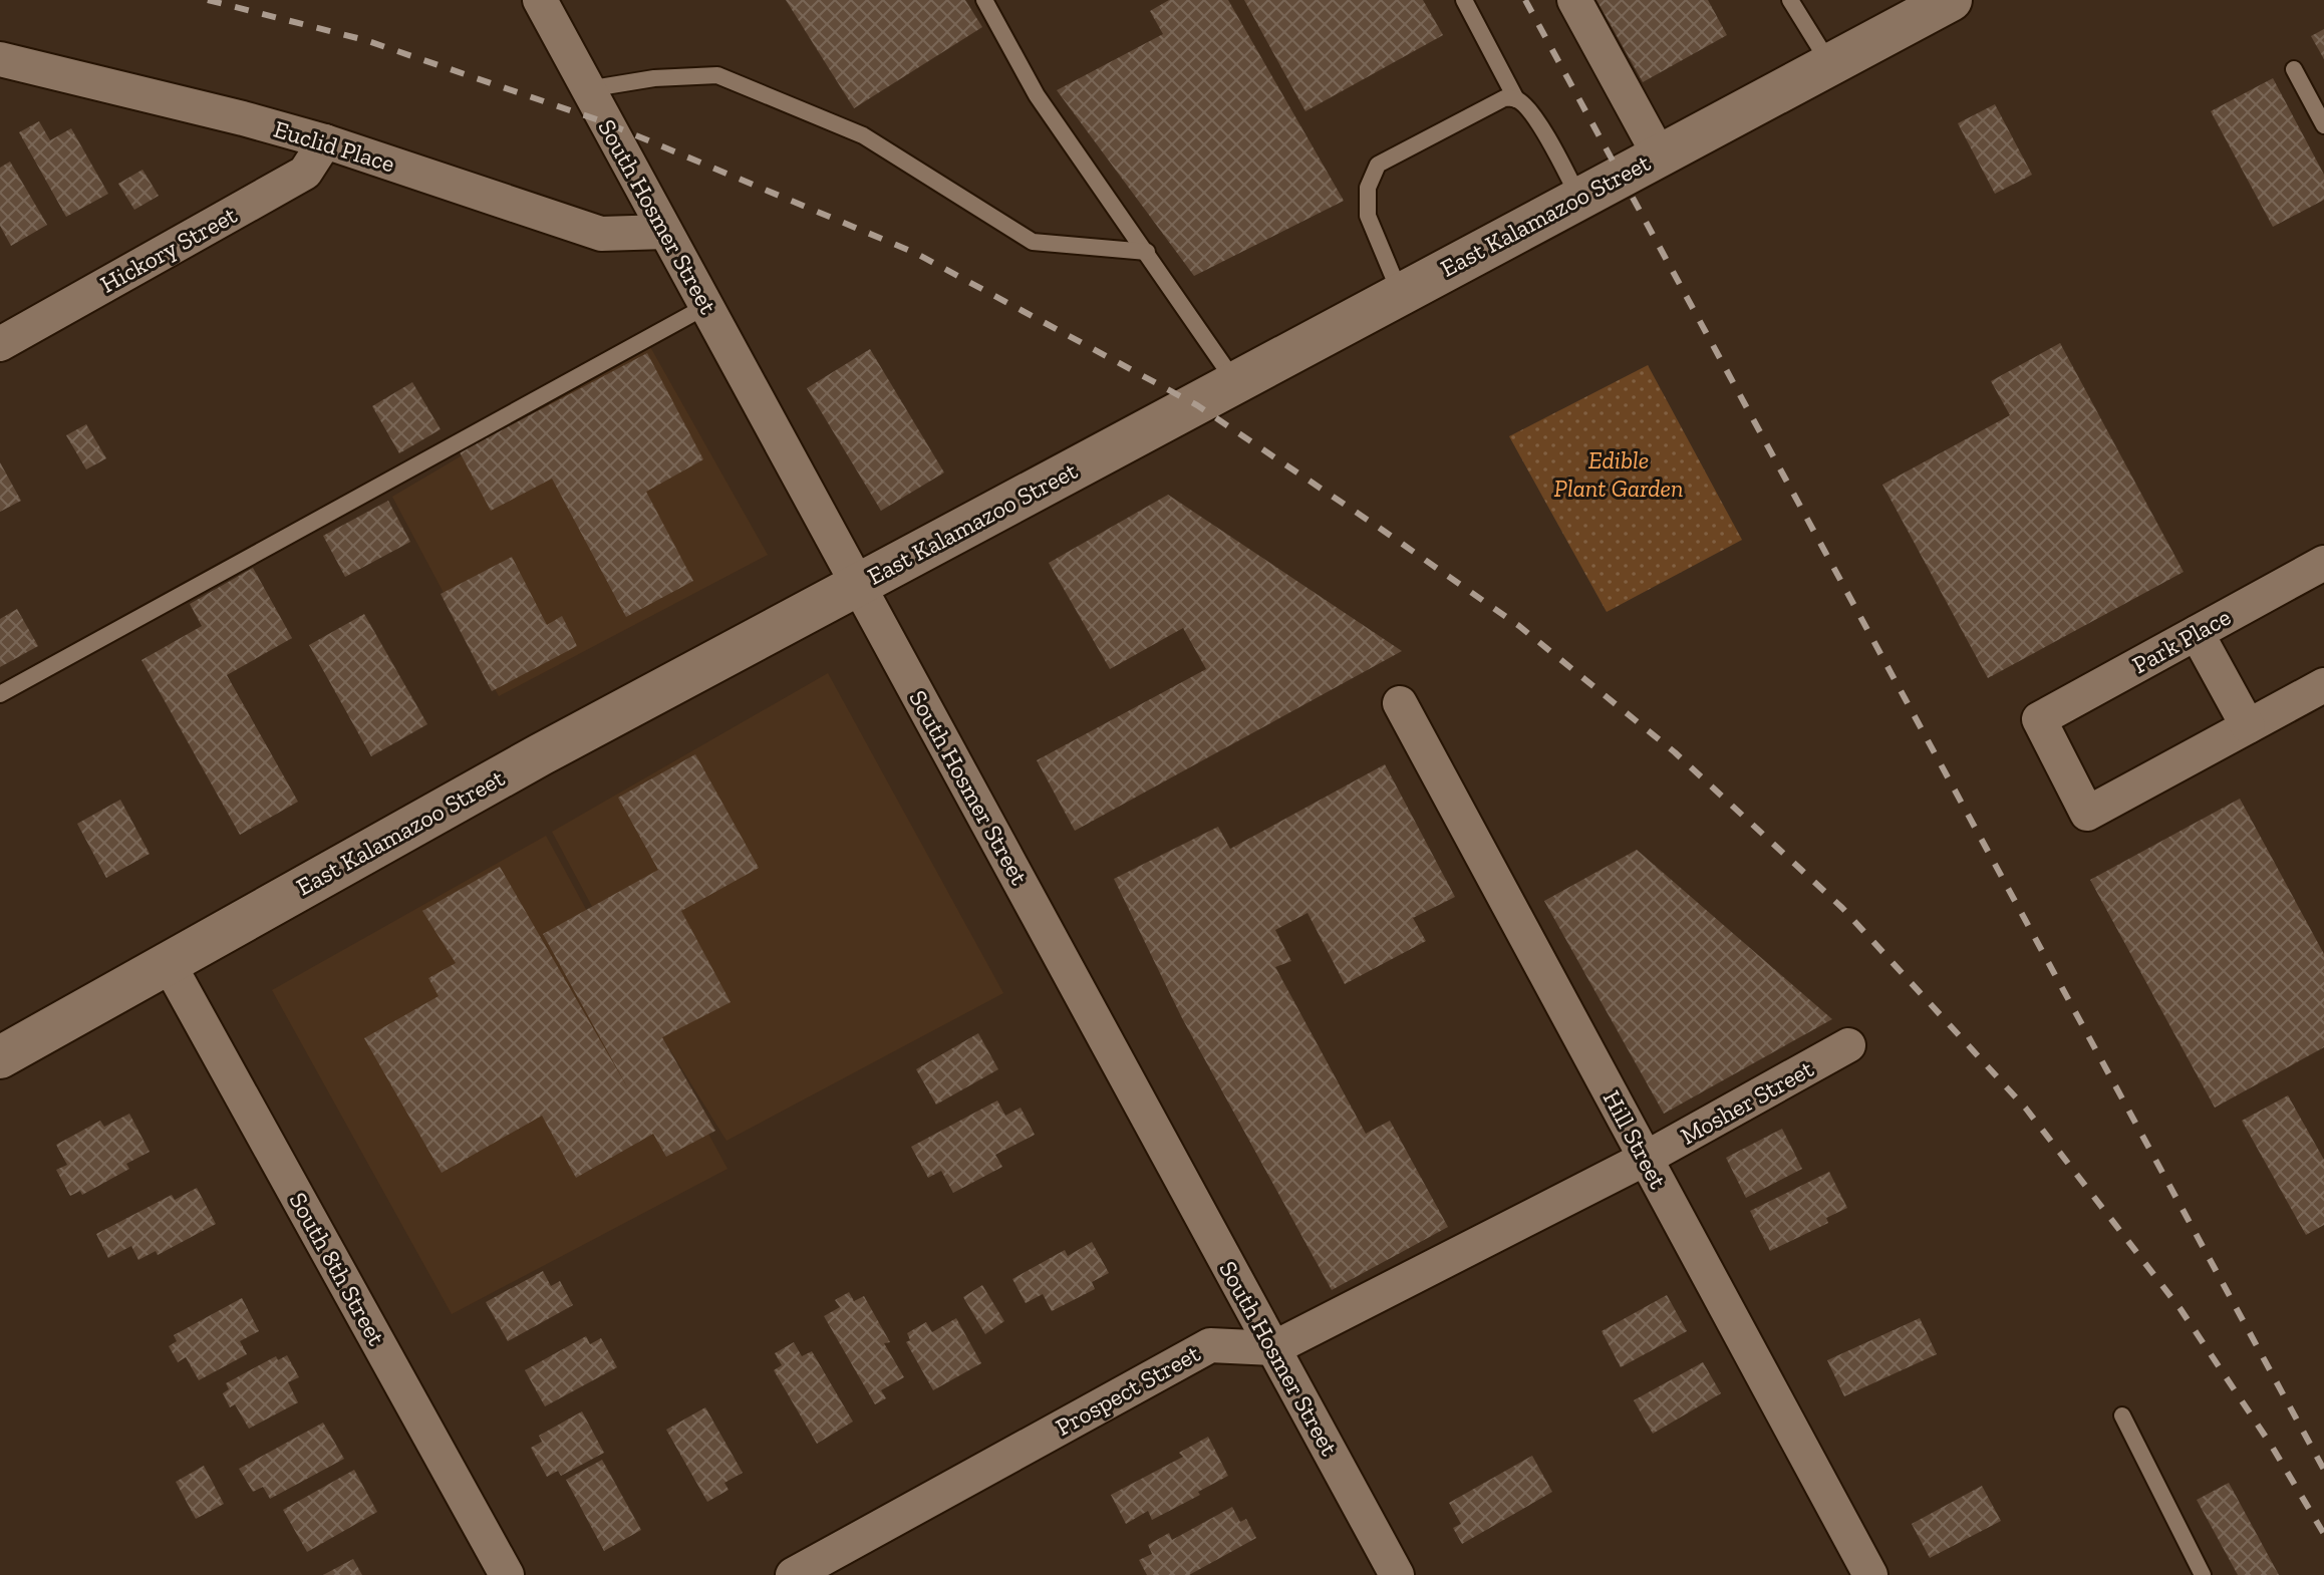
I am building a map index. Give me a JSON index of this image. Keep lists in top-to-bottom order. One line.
{"streets":{"street":["Euclid Place","East Kalamazoo Street","South Hosmer Street","Hickory Street","Park Place","Mosher Street","Hill Street","South 8th Street","Prospect Street"]},"crossings":[["Euclid Place","South Hosmer Street"],["Euclid Place","Hickory Street"],["East Kalamazoo Street","South Hosmer Street"],["East Kalamazoo Street","South 8th Street"],["South Hosmer Street","Prospect Street"],["Mosher Street","Hill Street"],["Mosher Street","Prospect Street"],["Hill Street","Prospect Street"]],"parks":["Edible Plant Garden"]}
